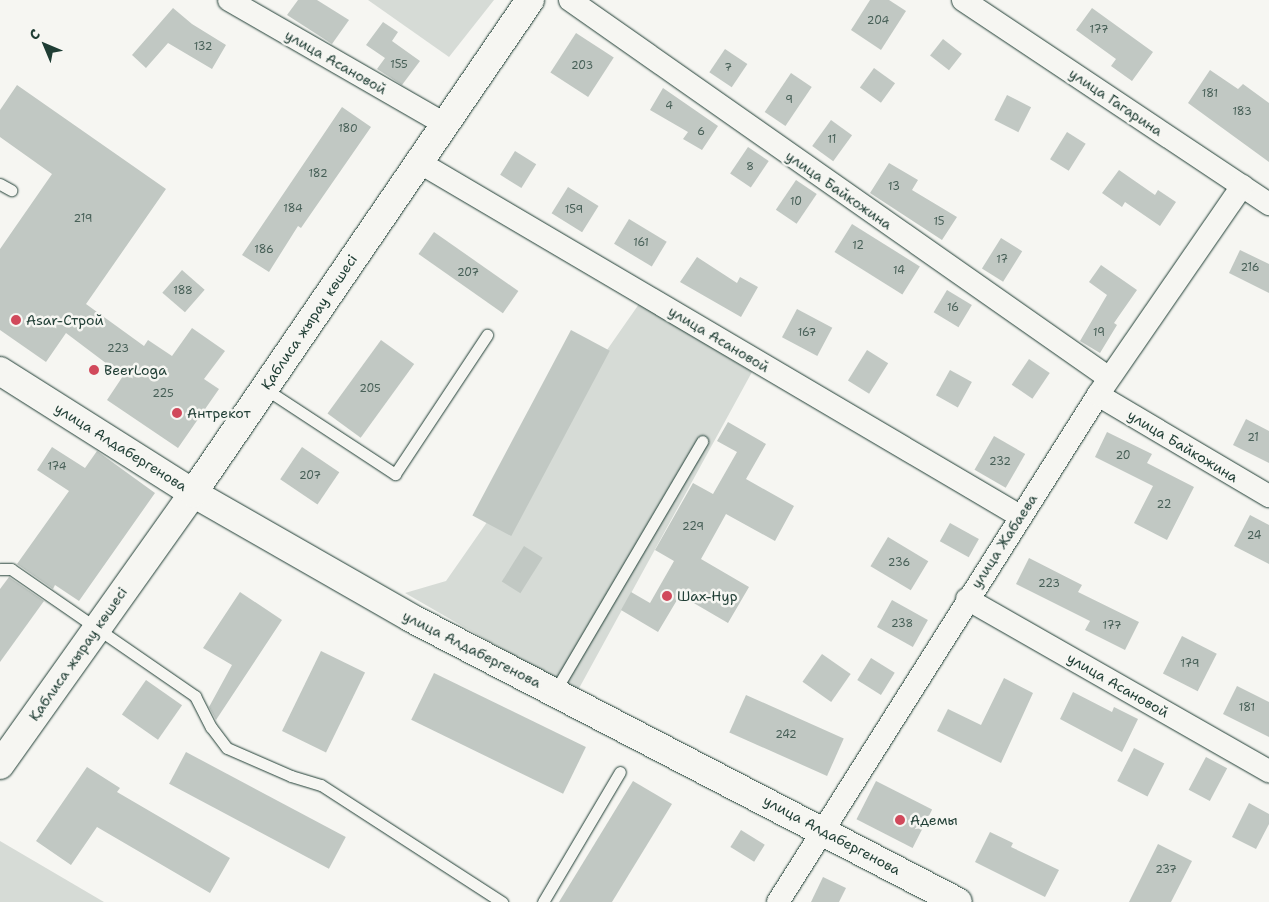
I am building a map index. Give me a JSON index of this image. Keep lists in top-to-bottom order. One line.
{"streets":{"street":["улица Асановой","улица Гагарина","улица Байкожина","Қаблиса жырау көшесі","улица Алдабергенова","улица Жабаева"]},"crossings":[["улица Асановой","Қаблиса жырау көшесі"],["улица Асановой","улица Жабаева"],["улица Гагарина","улица Жабаева"],["улица Байкожина","улица Жабаева"],["Қаблиса жырау көшесі","улица Алдабергенова"],["улица Алдабергенова","улица Жабаева"]],"places":["Asar-Строй","BeerLoga","Антрекот","Шах-Нур","Адемы"],"house_numbers":["204","177","132","155","203","7","181","9","4","183","180","6","11","8","182","13","10","184","159","219","15","161","12","186","17","216","14","207","188","16","167","19","223","205","225","21","20","232","174","207","22","229","24","236","223","238","177","179","181","242","237"],"north":"top left"}
